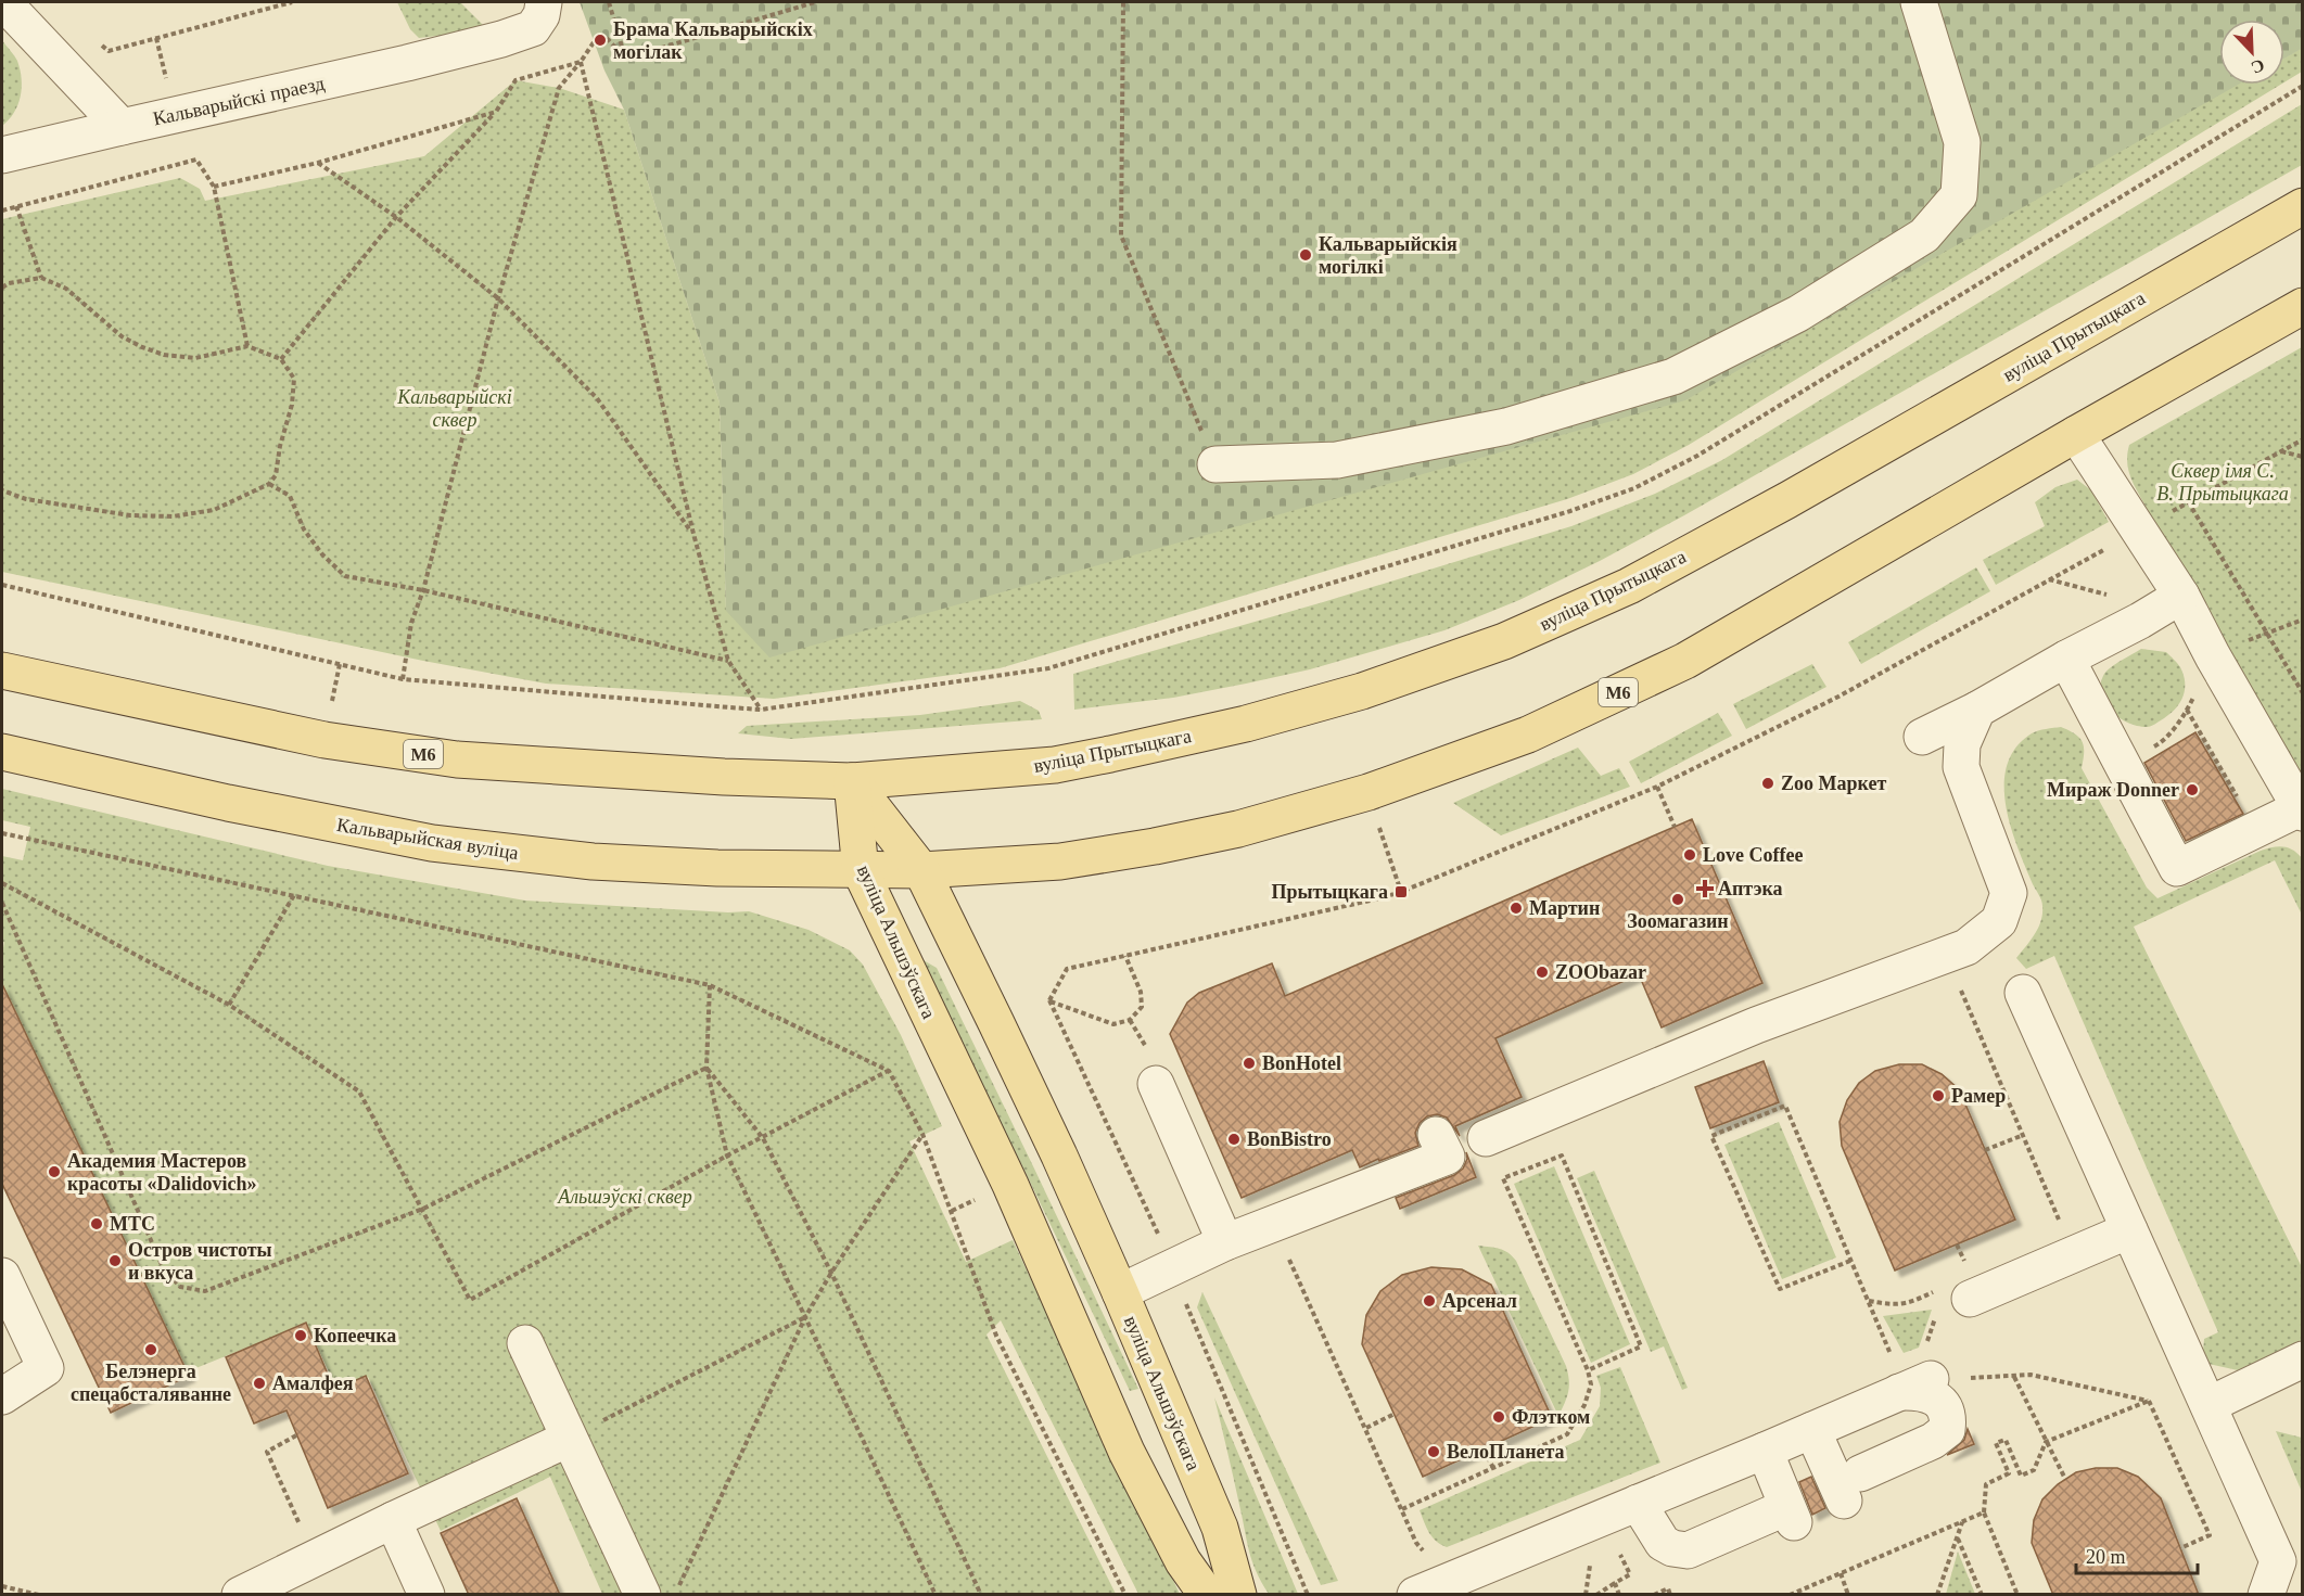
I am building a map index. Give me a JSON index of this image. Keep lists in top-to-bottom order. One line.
{"streets":{"main road":["вуліца Прытыцкага","М6","Кальварыйская вуліца","вуліца Альшэўскага"],"street":["Кальварыйскі праезд"]},"crossings":[["вуліца Прытыцкага","М6"],["вуліца Прытыцкага","вуліца Альшэўскага"],["М6","Кальварыйская вуліца"],["М6","вуліца Альшэўскага"],["Кальварыйская вуліца","вуліца Альшэўскага"]],"parks":["Кальварыйскі сквер","Сквер імя С. В. Прытыцкага","Альшэўскі сквер"],"places":{"other":["Брама Кальварыйскіх могілак","Кальварыйскія могілкі","Zoo Маркет","Мираж Donner","Love Coffee","Зоомагазин","Мартин","ZOObazar","BonHotel","Рамер","BonBistro","Академия Мастеров красоты «Dalidovich»","МТС","Остров чистоты и вкуса","Арсенал","Копеечка","Белэнерга спецабсталяванне","Амалфея","Флэтком","ВелоПланета"],"health":["Аптэка"],"transit":["Прытыцкага"]},"scale_bar":"20 m","north":"bottom right"}
